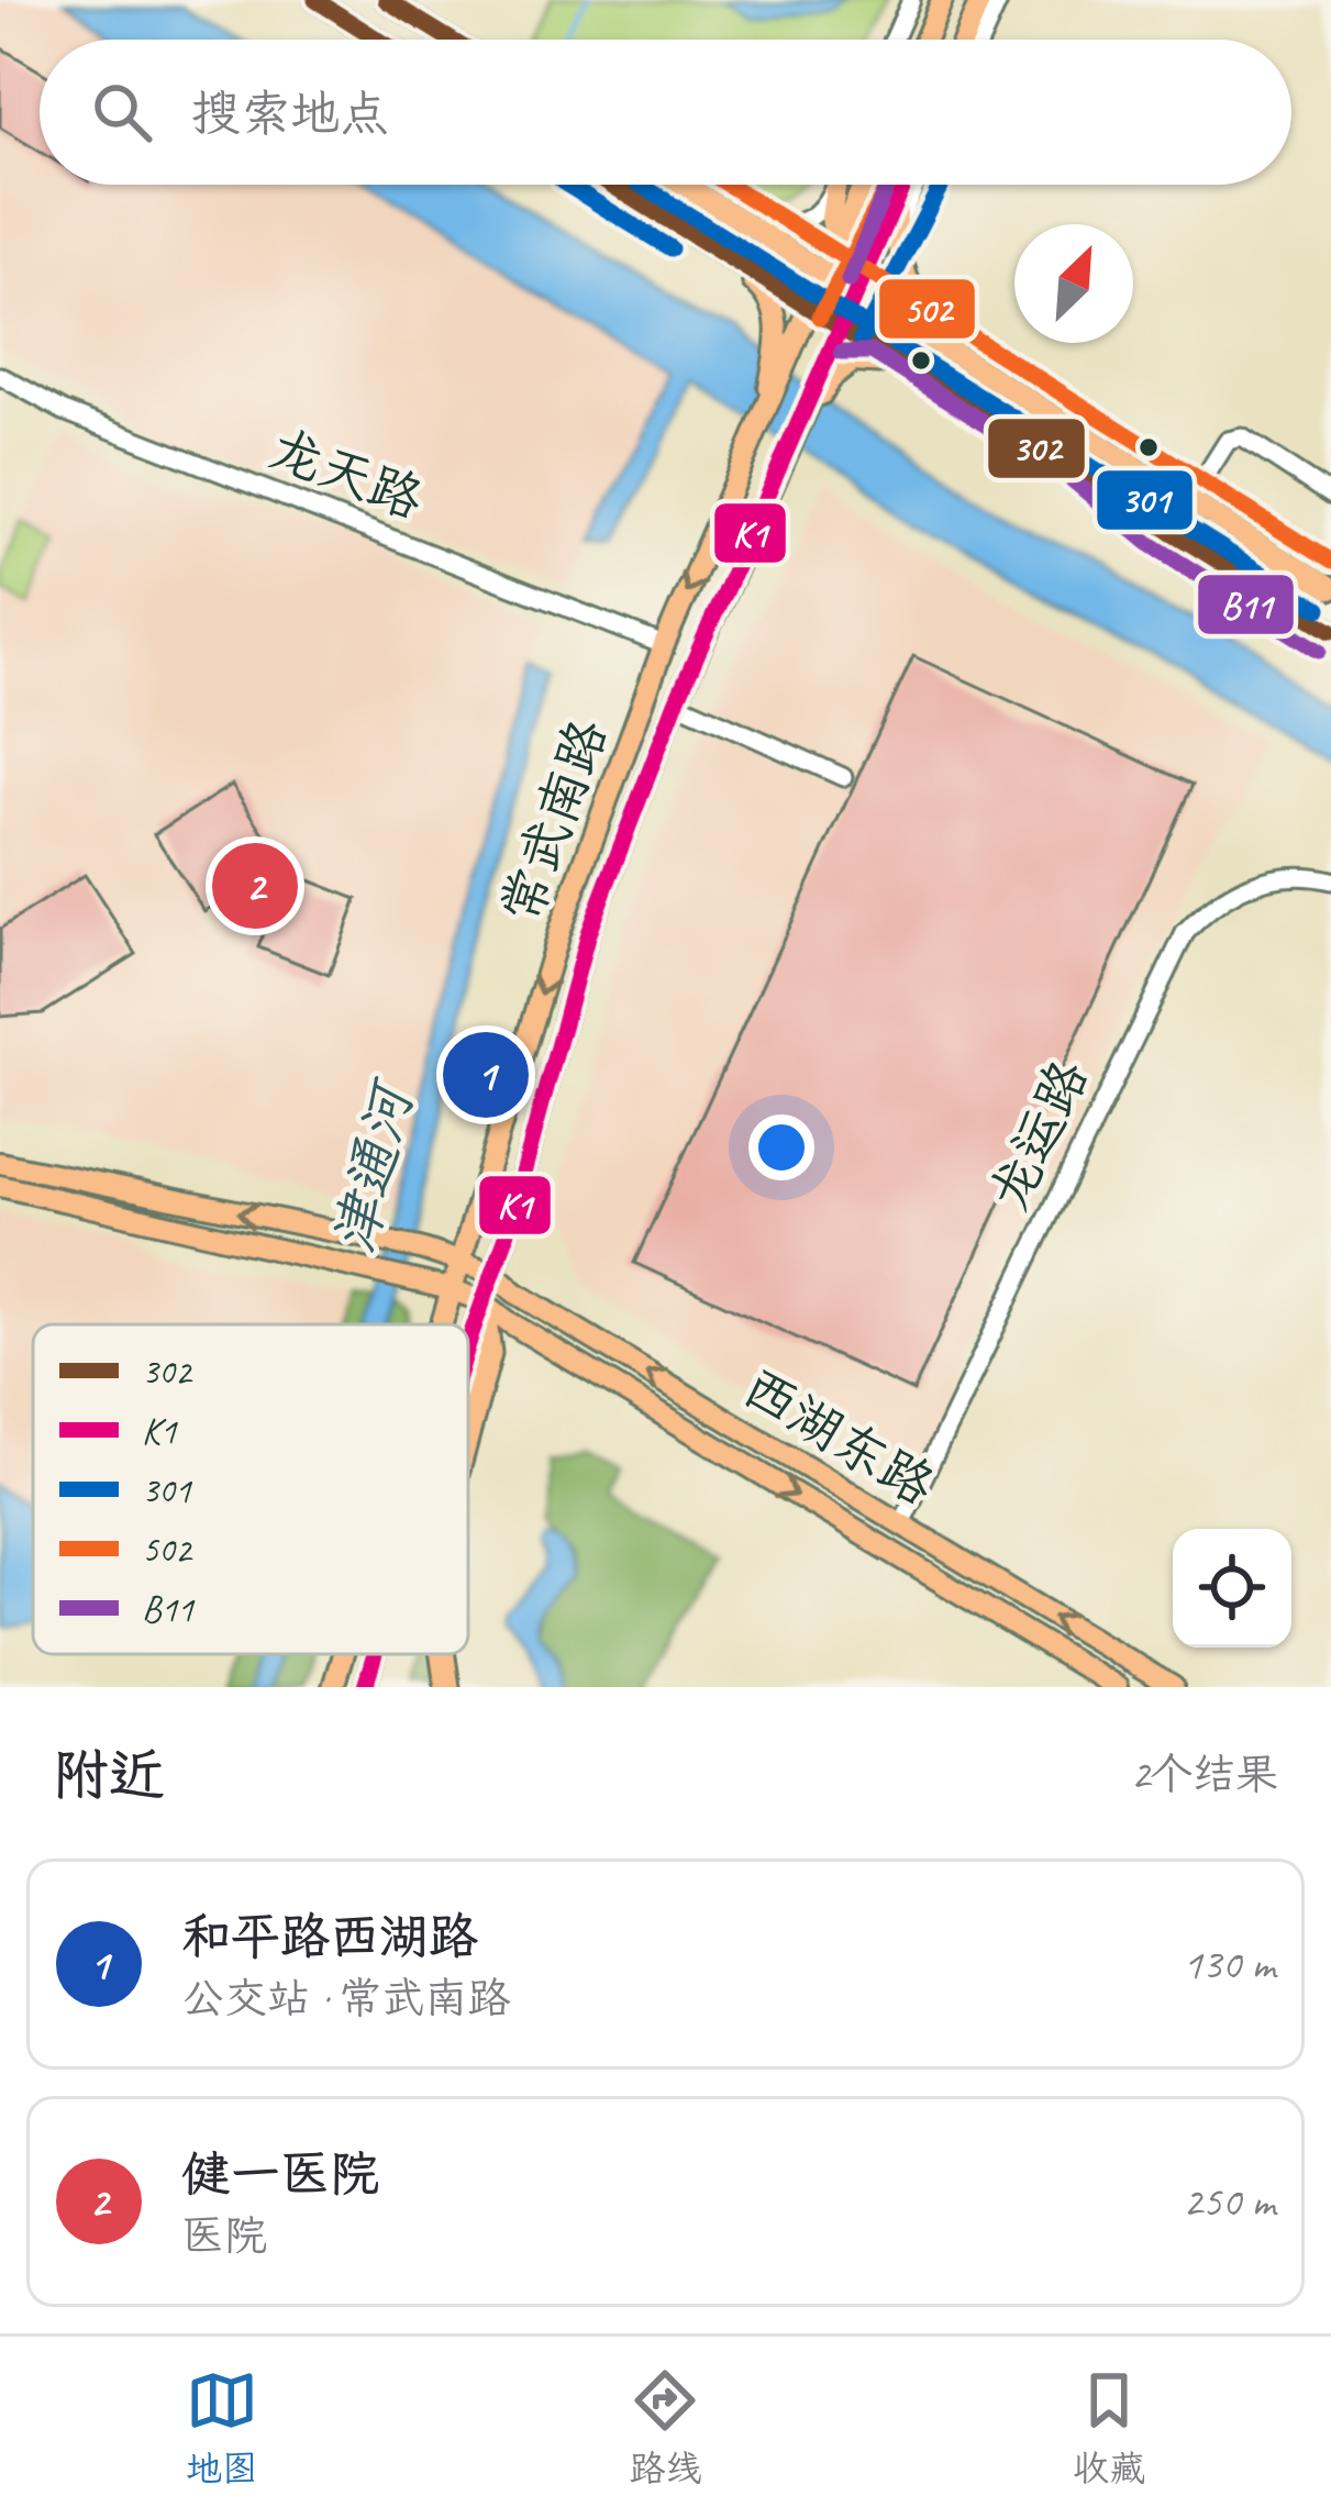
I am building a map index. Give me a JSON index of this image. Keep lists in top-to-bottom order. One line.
{"streets":{"main road":["常武南路","西湖东路"],"street":["龙天路","龙运路"]},"crossings":[["龙天路","常武南路"],["常武南路","西湖东路"],["龙运路","西湖东路"]],"water":["津通河"],"lines":["transit line 302","transit line K1","transit line 301","transit line 502","transit line B11"],"legend":["302","K1","301","502","B11"],"north":"top right","page":{"search":"搜索地点","pins":["2","1"],"heading":["附近","2个结果"],"list":[{"mark":"1","name":"和平路西湖路","note":"公交站 · 常武南路","value":"130 m"},{"mark":"2","name":"健一医院","note":"医院","value":"250 m"}],"nav":["地图","路线","收藏"]}}
